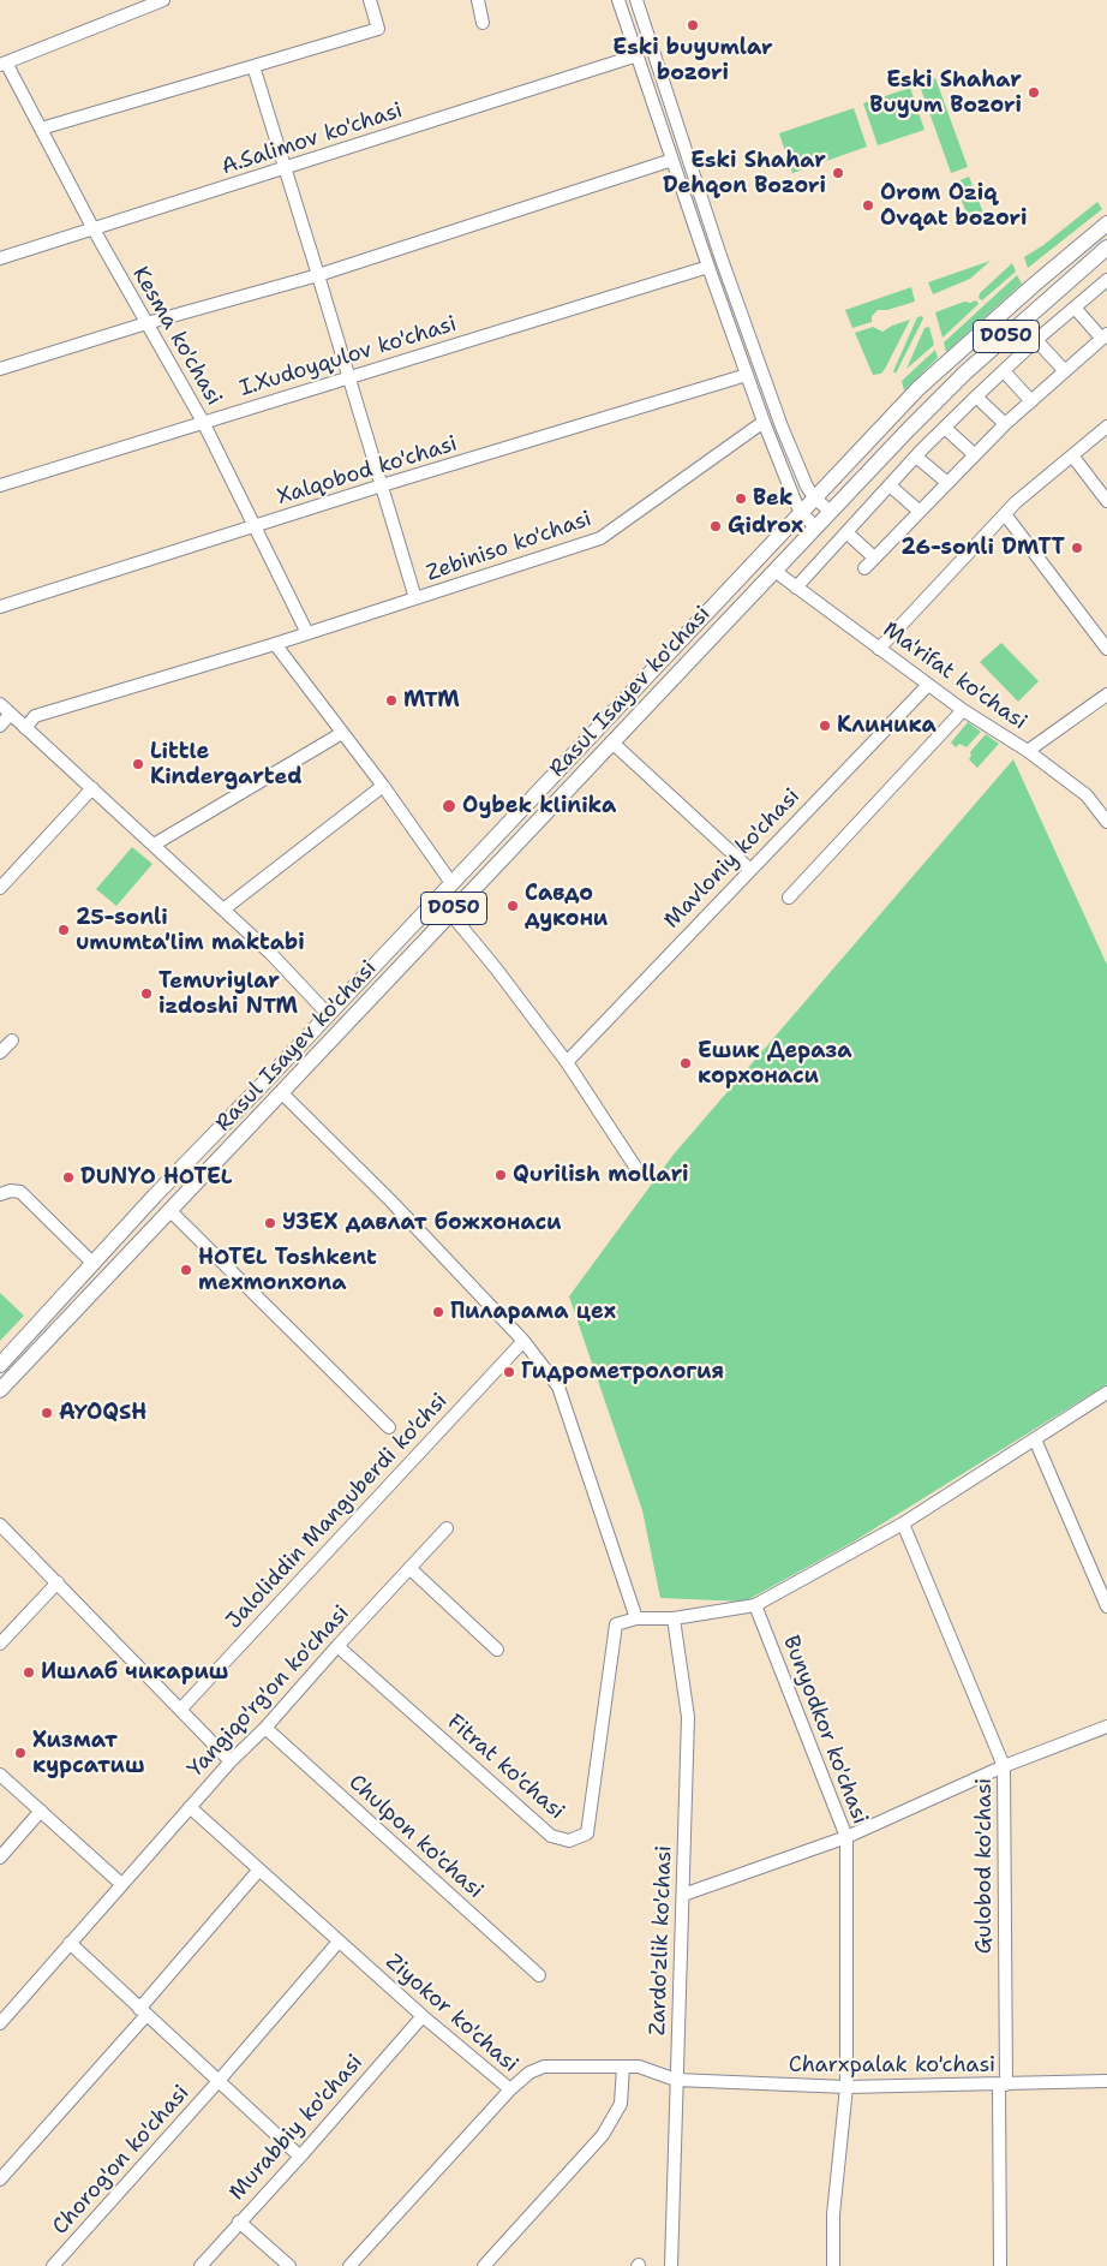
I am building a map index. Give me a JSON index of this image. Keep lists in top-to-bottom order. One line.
{"streets":{"main road":["D050","Rasul Isayev ko'chasi"],"street":["A.Salimov ko'chasi","Kesma ko'chasi","I.Xudoyqulov ko'chasi","Xalqobod ko'chasi","Zebiniso ko'chasi","Ma'rifat ko'chasi","Mavloniy ko'chasi","Jaloliddin Manguberdi ko'chsi","Yangiqo'rg'on ko'chasi","Bunyodkor ko'chasi","Fitrat ko'chasi","Chulpon ko'chasi","Gulobod ko'chasi","Zardo'zlik ko'chasi","Ziyokor ko'chasi","Charxpalak ko'chasi","Murabbiy ko'chasi","Chorog'on ko'chasi"]},"crossings":[["A.Salimov ko'chasi","Kesma ko'chasi"],["Kesma ko'chasi","I.Xudoyqulov ko'chasi"],["Kesma ko'chasi","Xalqobod ko'chasi"],["Kesma ko'chasi","Zebiniso ko'chasi"],["Ma'rifat ko'chasi","Rasul Isayev ko'chasi"],["Ma'rifat ko'chasi","Mavloniy ko'chasi"],["Yangiqo'rg'on ko'chasi","Fitrat ko'chasi"],["Yangiqo'rg'on ko'chasi","Chulpon ko'chasi"],["Yangiqo'rg'on ko'chasi","Ziyokor ko'chasi"],["Yangiqo'rg'on ko'chasi","Chorog'on ko'chasi"],["Bunyodkor ko'chasi","Charxpalak ko'chasi"],["Gulobod ko'chasi","Charxpalak ko'chasi"],["Zardo'zlik ko'chasi","Charxpalak ko'chasi"],["Ziyokor ko'chasi","Charxpalak ko'chasi"],["Ziyokor ko'chasi","Murabbiy ko'chasi"],["Ziyokor ko'chasi","Chorog'on ko'chasi"],["Murabbiy ko'chasi","Chorog'on ko'chasi"]],"places":["Eski buyumlar bozori","Eski Shahar Buyum Bozori","Eski Shahar Dehqon Bozori","Orom Oziq Ovqat bozori","Bek","Gidrox","26-sonli DMTT","MTM","Клиника","Little Kindergarted","Oybek klinika","Савдо дукони","25-sonli umumta'lim maktabi","Temuriylar izdoshi NTM","Ешик Дераза корхонаси","Qurilish mollari","DUNYO HOTEL","УЗЕХ давлат божхонаси","HOTEL Toshkent mexmonxona","Пиларама цех","Гидрометрология","AYOQSH","Ишлаб чикариш","Хизмат курсатиш"]}
